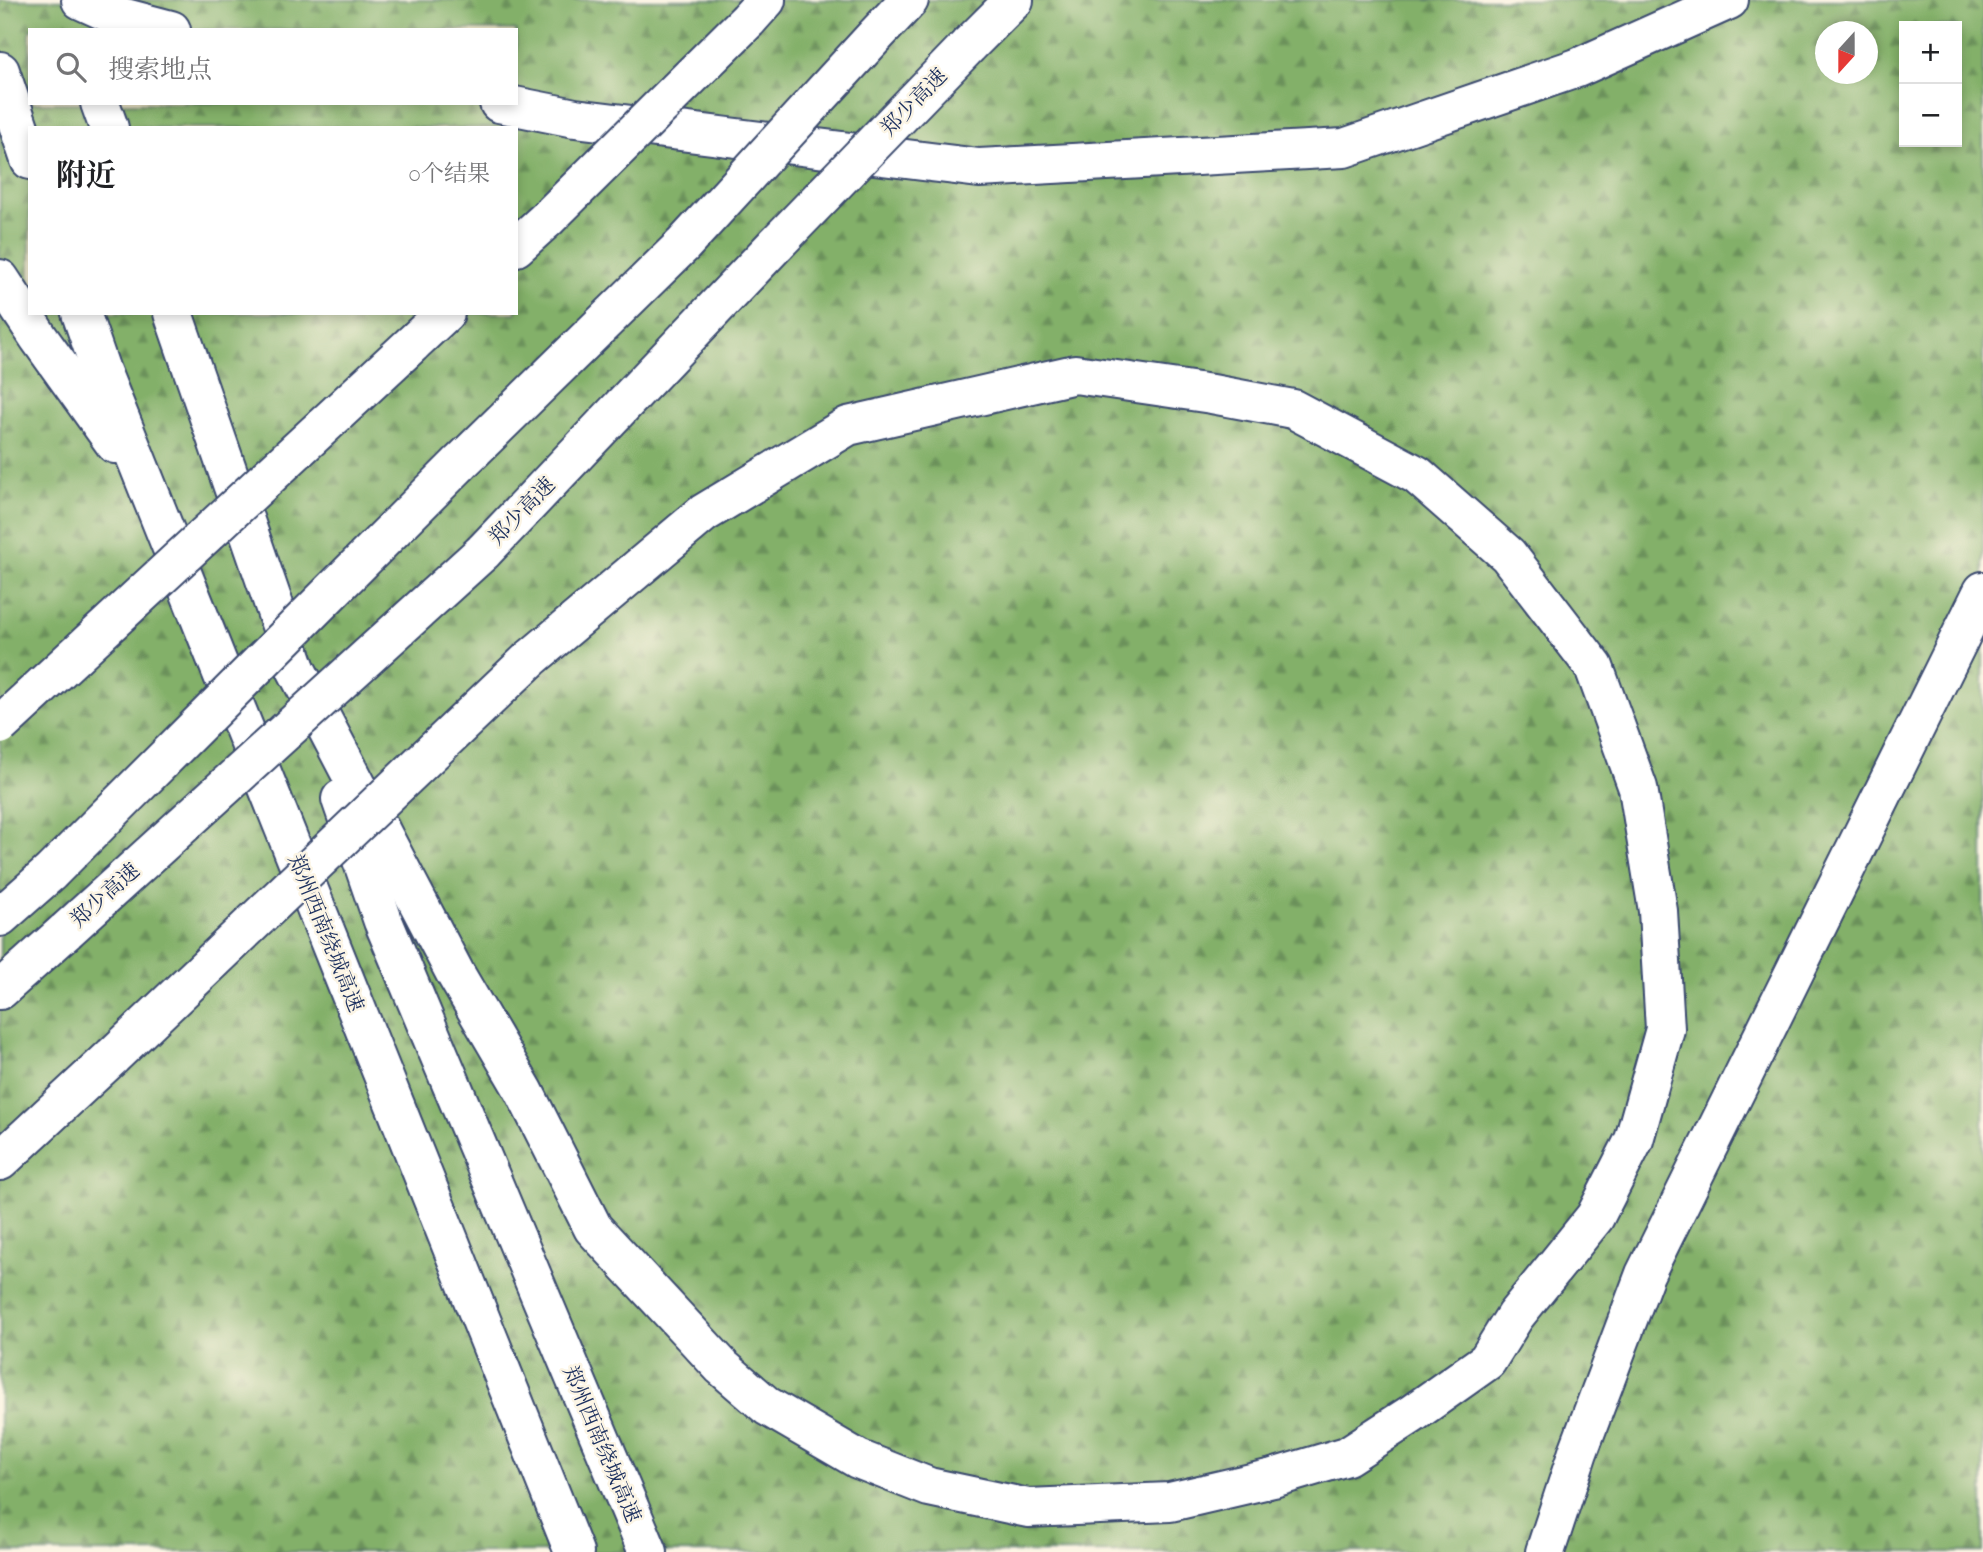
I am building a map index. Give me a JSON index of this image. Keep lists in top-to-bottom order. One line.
{"streets":{"highway":["郑少高速","郑州西南绕城高速"]},"north":"bottom","page":{"map_buttons":["+","−"],"search":"搜索地点","heading":["附近","0个结果"]}}
